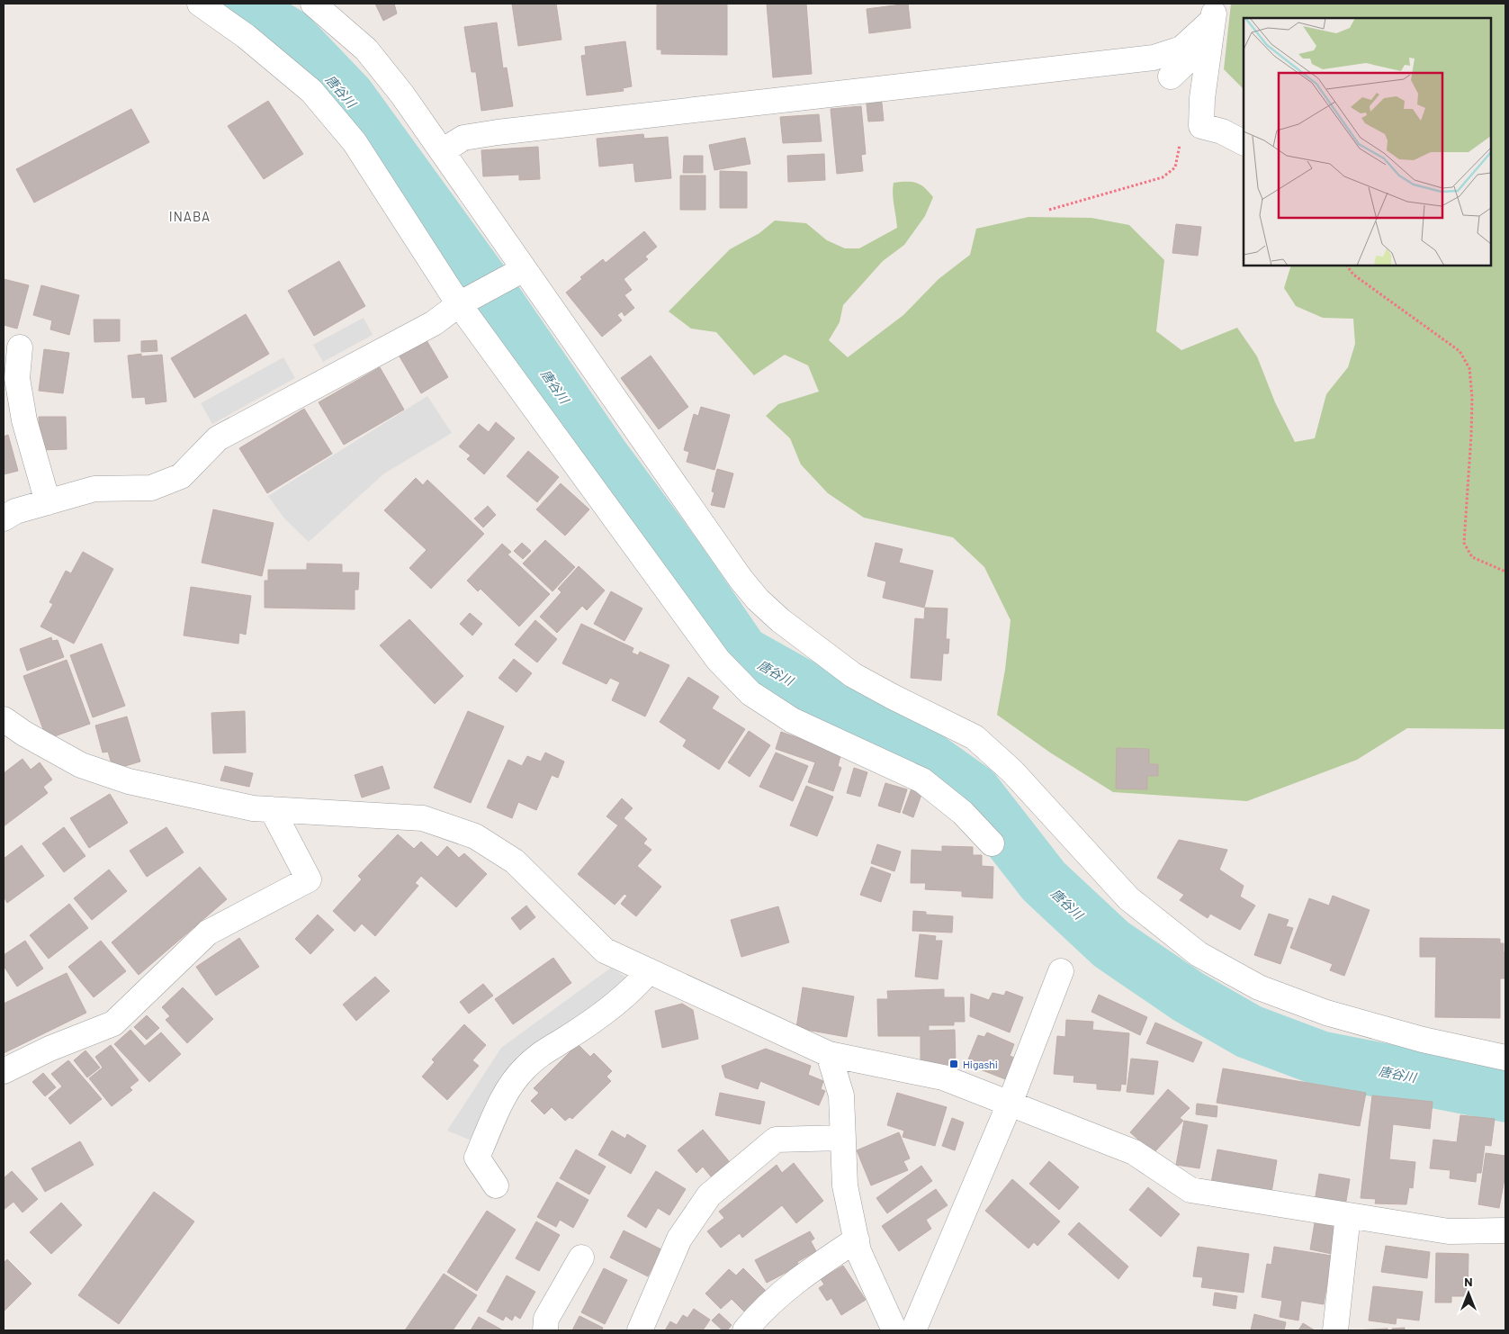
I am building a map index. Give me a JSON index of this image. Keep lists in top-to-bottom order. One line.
{"districts":["INABA"],"water":["唐谷川"],"places":{"transit":["Higashi"]},"north":"top"}
